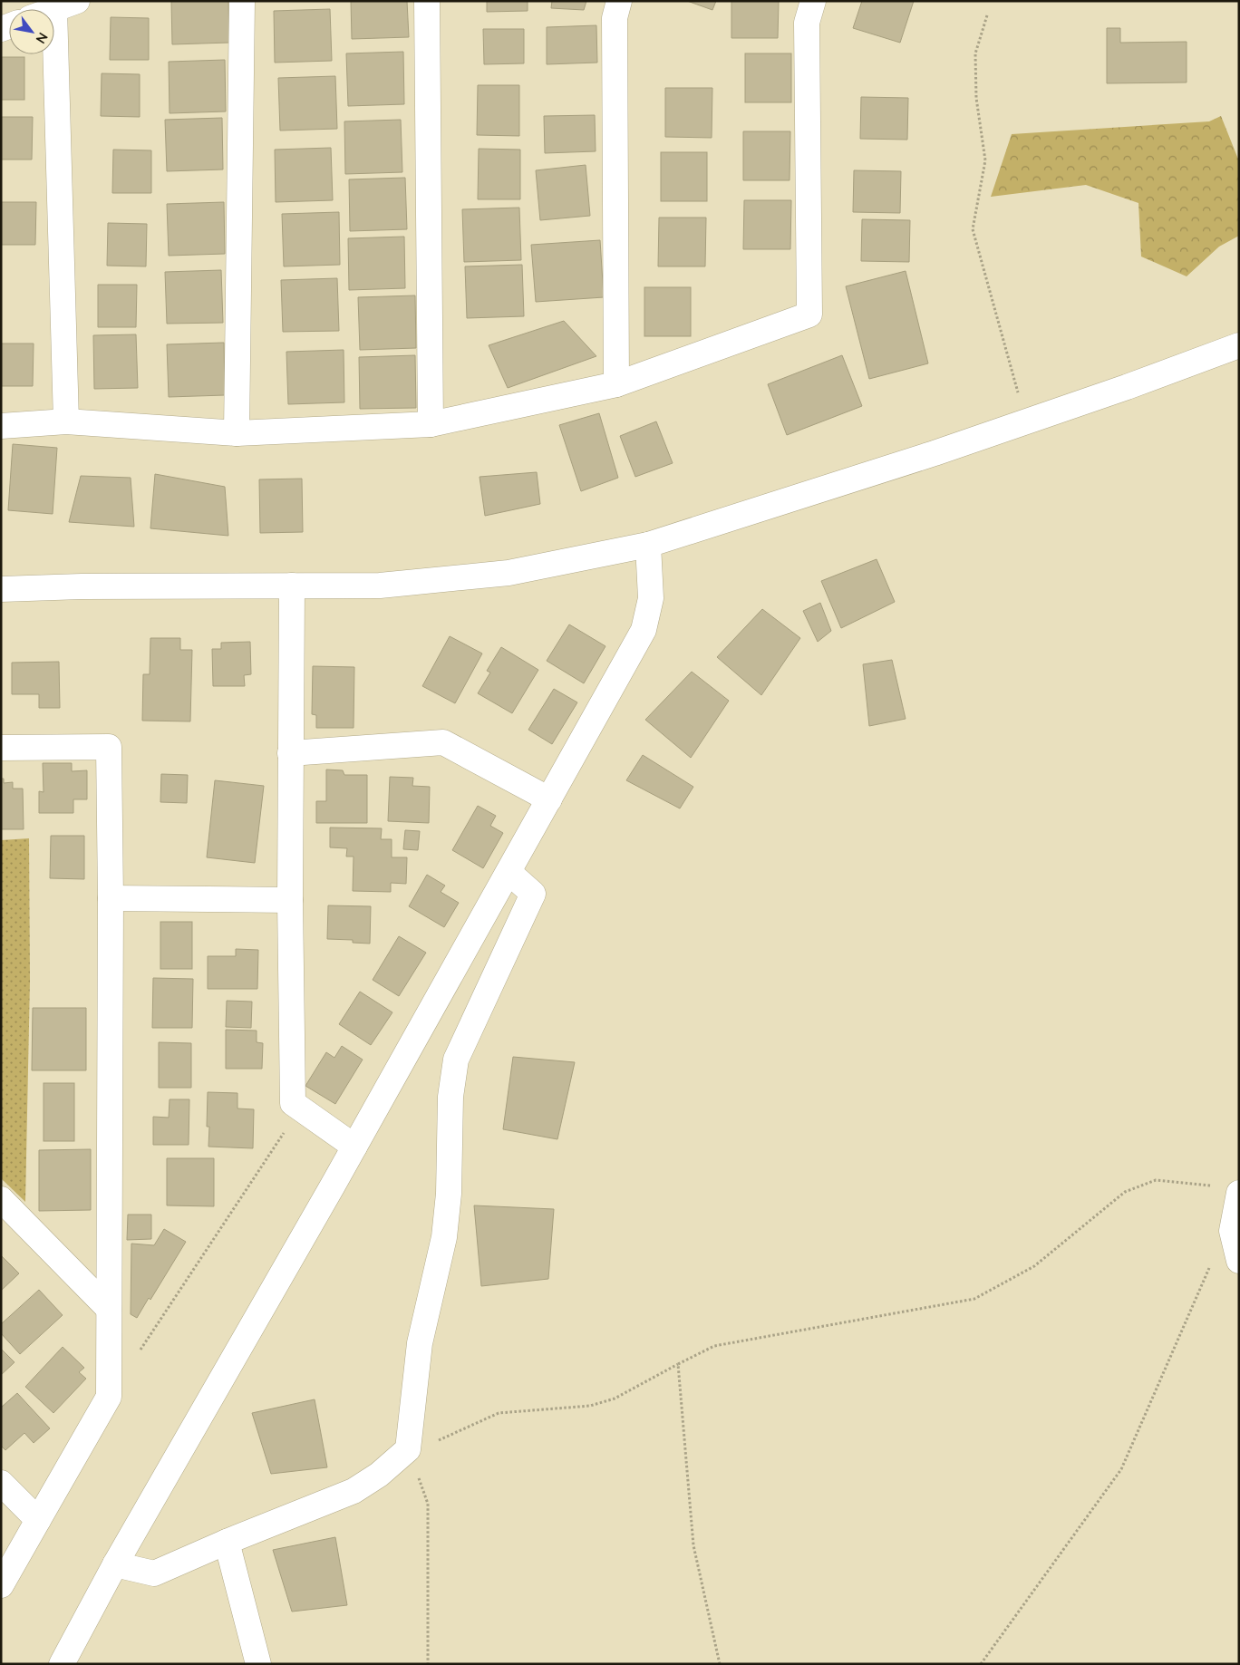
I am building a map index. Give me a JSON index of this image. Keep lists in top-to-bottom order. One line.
{"north":"bottom right"}
